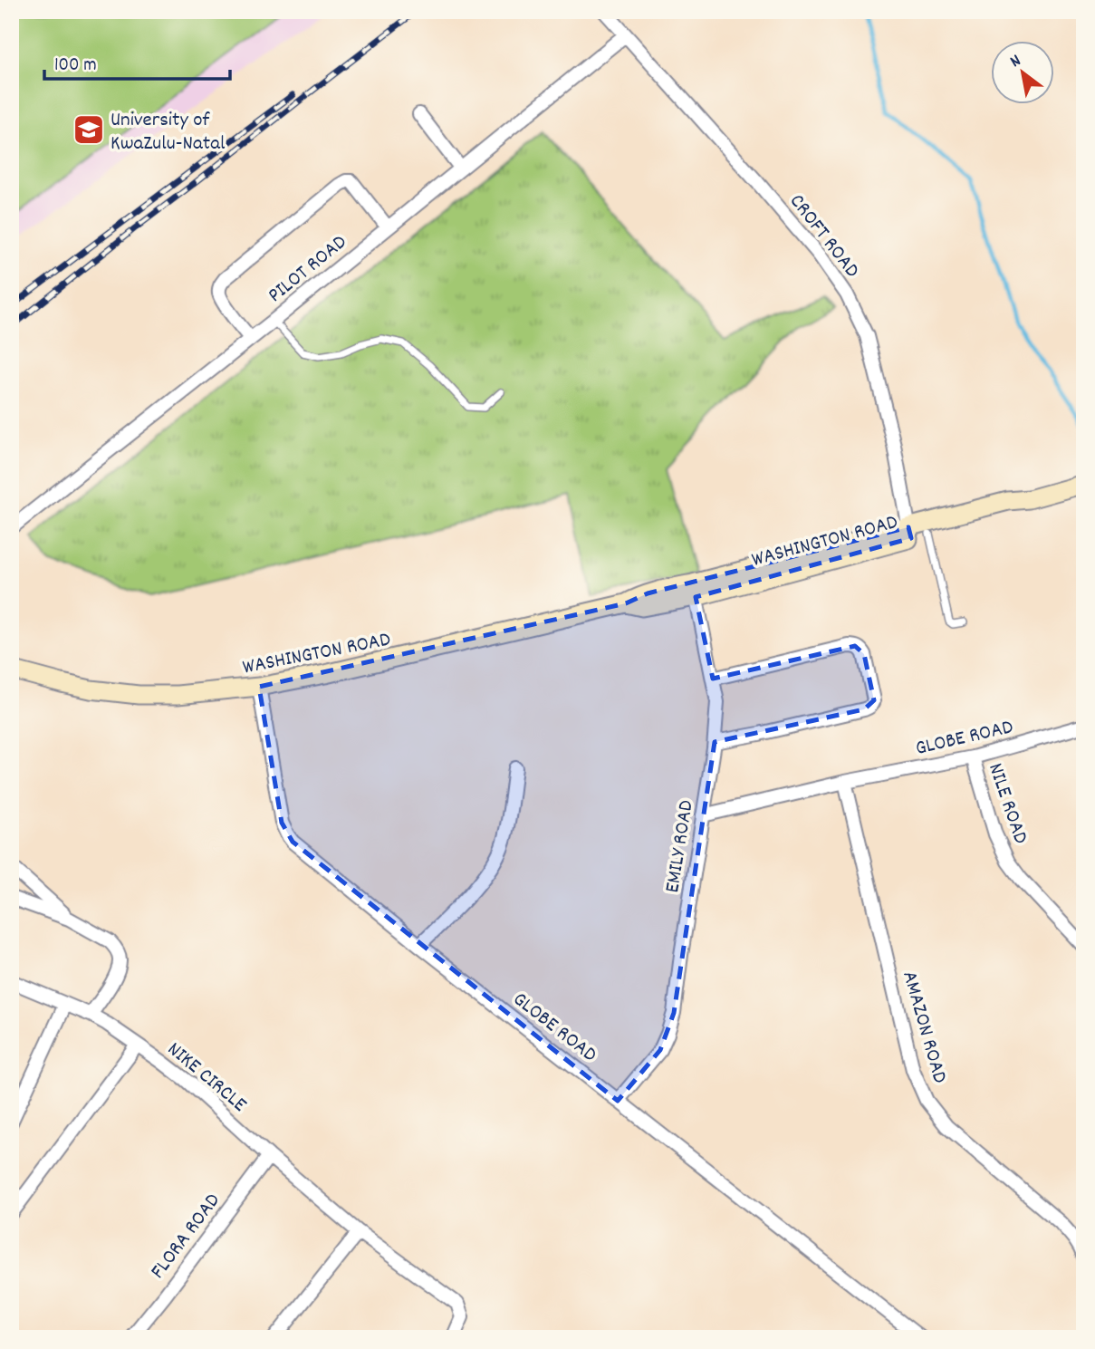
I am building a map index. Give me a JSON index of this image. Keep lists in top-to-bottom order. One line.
{"streets":{"main road":["WASHINGTON ROAD"],"street":["CROFT ROAD","PILOT ROAD","GLOBE ROAD","NILE ROAD","EMILY ROAD","AMAZON ROAD","NIKE CIRCLE","FLORA ROAD"]},"crossings":[["CROFT ROAD","PILOT ROAD"],["CROFT ROAD","WASHINGTON ROAD"],["WASHINGTON ROAD","GLOBE ROAD"],["WASHINGTON ROAD","EMILY ROAD"],["GLOBE ROAD","NILE ROAD"],["GLOBE ROAD","EMILY ROAD"],["GLOBE ROAD","AMAZON ROAD"],["NIKE CIRCLE","FLORA ROAD"]],"places":{"school or university":["University of KwaZulu-Natal"]},"scale_bar":"100 m","north":"top left"}
